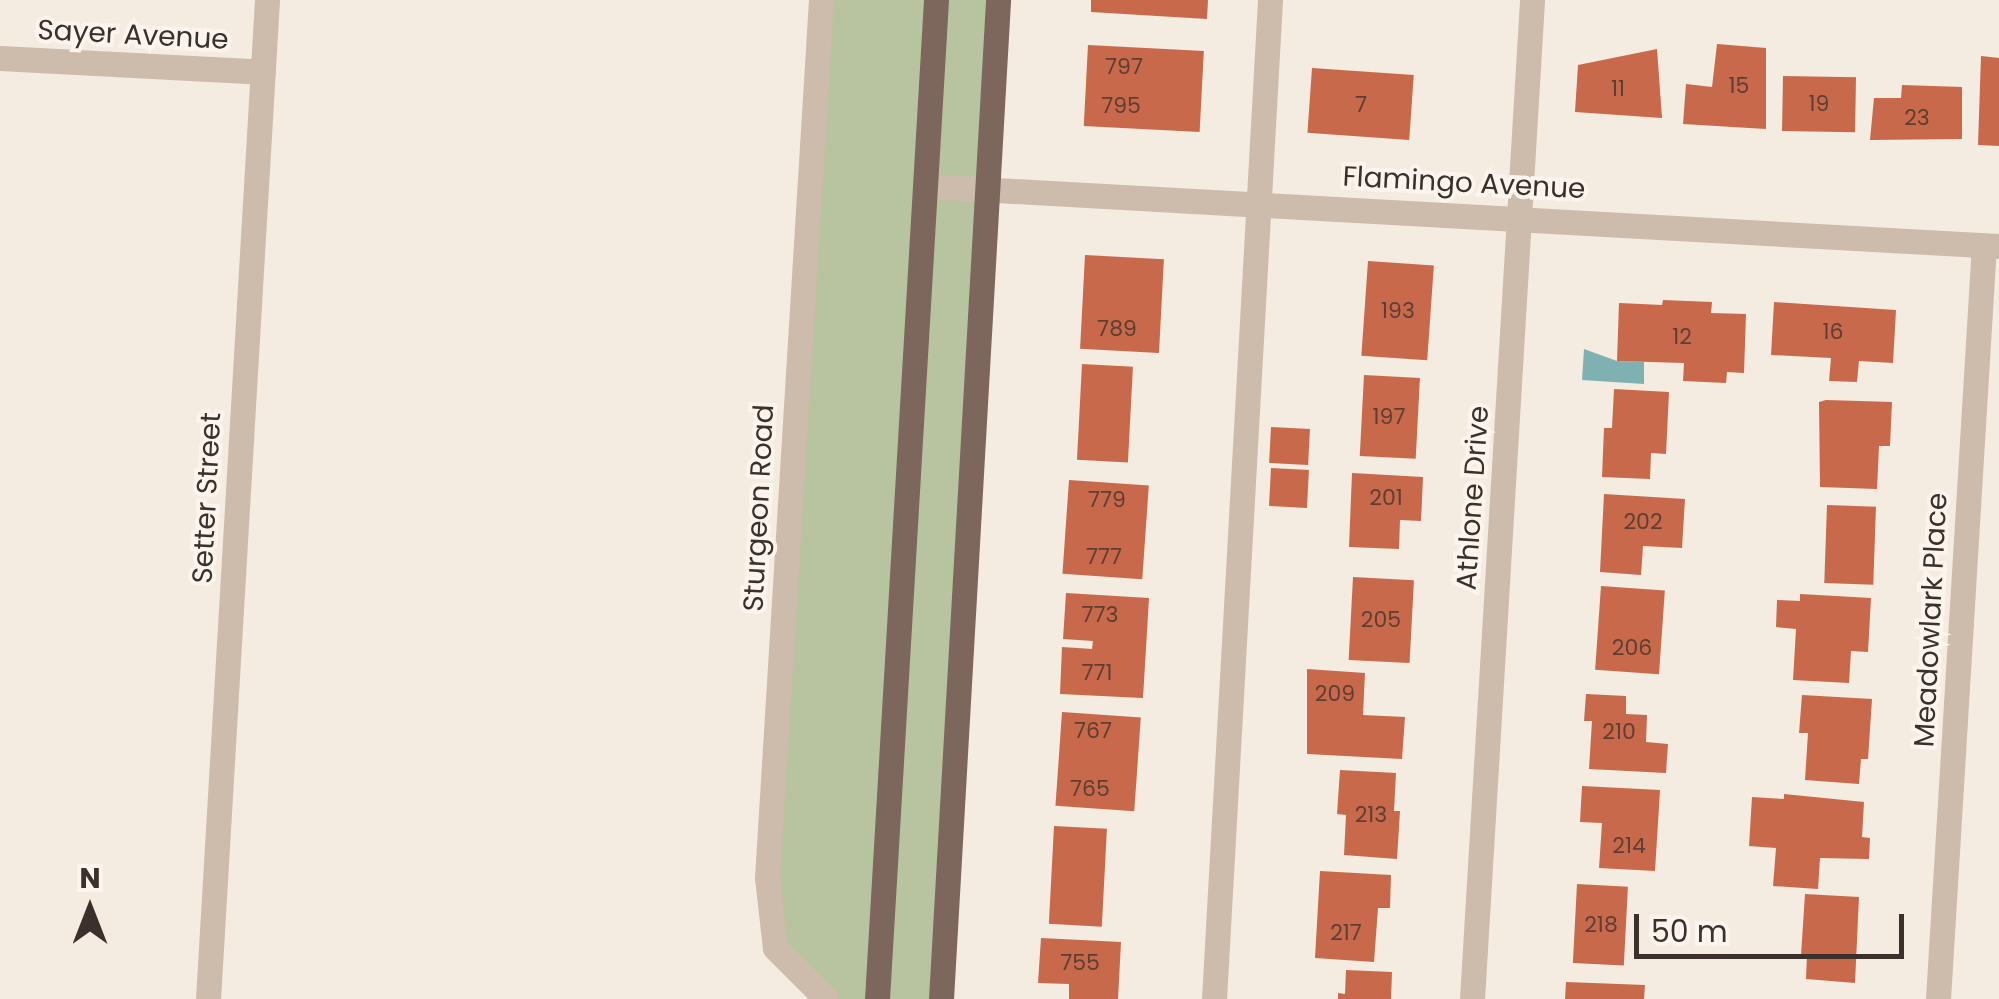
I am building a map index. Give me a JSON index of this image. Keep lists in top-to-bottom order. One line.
{"streets":{"street":["Sayer Avenue","Flamingo Avenue","Setter Street","Athlone Drive","Sturgeon Road","Meadowlark Place"]},"crossings":[["Sayer Avenue","Setter Street"],["Flamingo Avenue","Athlone Drive"],["Flamingo Avenue","Meadowlark Place"]],"house_numbers":["797","15","11","19","7","795","23","193","789","16","12","197","201","779","202","777","773","205","206","771","209","767","210","765","213","214","218","217","755"],"scale_bar":"50 m","north":"top"}
